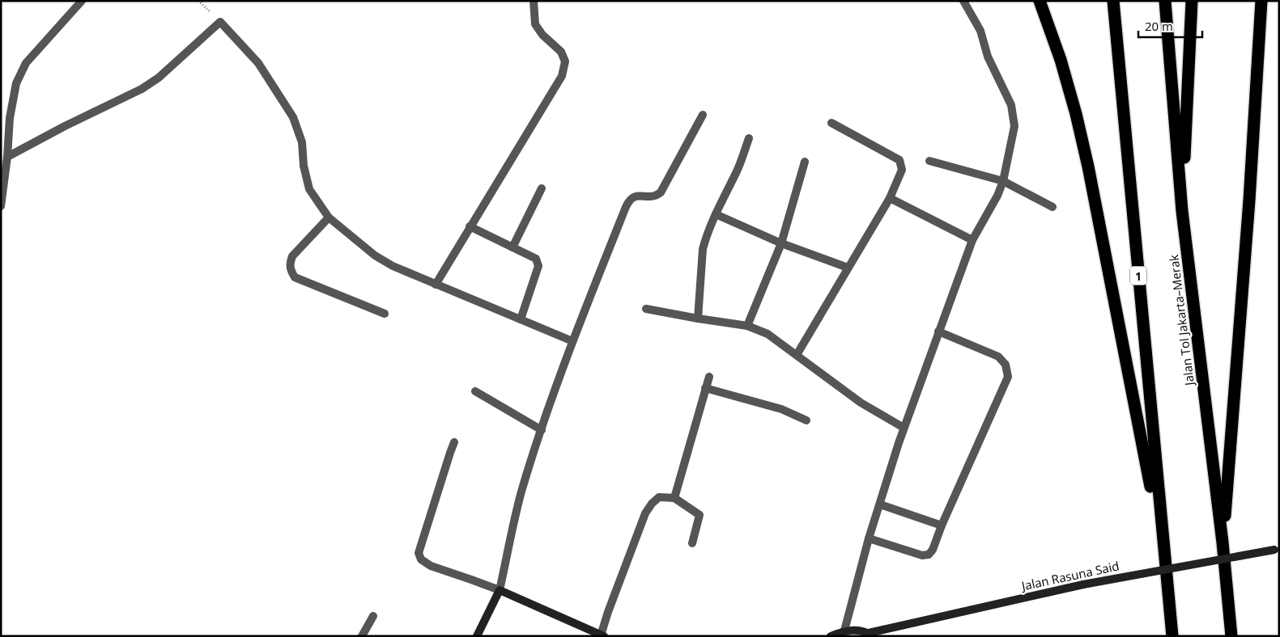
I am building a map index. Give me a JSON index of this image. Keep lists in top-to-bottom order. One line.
{"streets":{"highway":["1","Jalan Tol Jakarta–Merak"],"main road":["Jalan Rasuna Said"]},"scale_bar":"20 m"}
